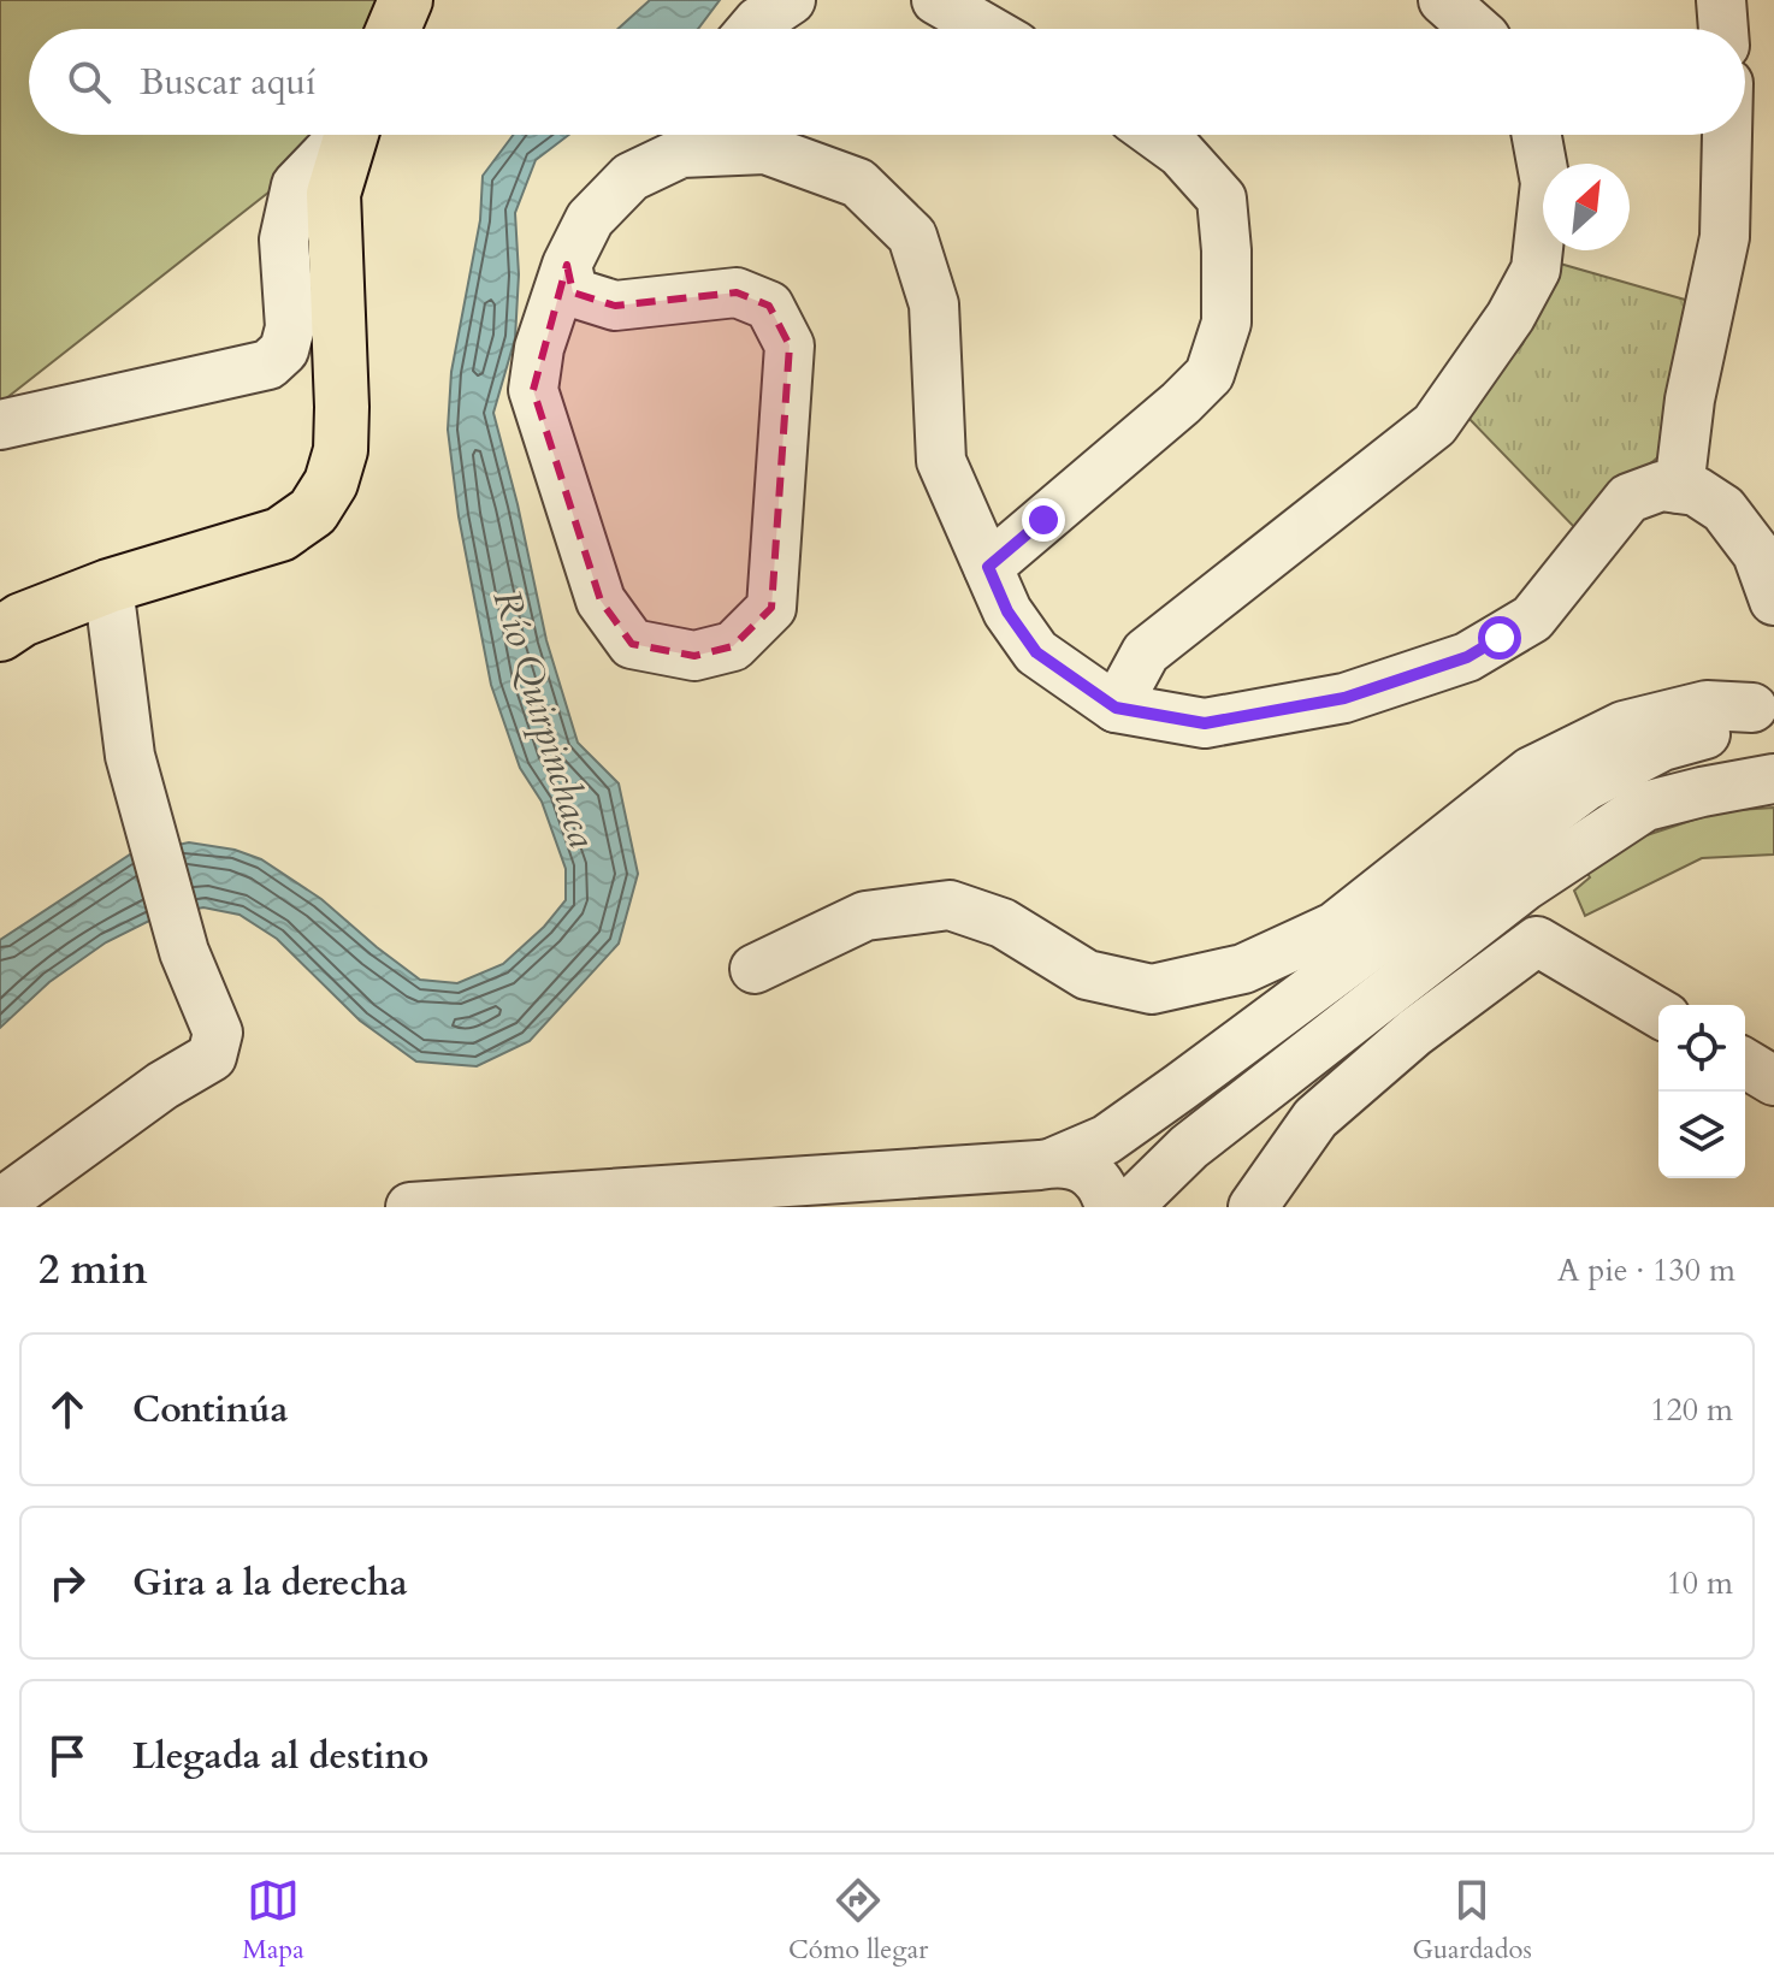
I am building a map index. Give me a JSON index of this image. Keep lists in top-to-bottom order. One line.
{"water":["Río Quirpinchaca"],"north":"top right","page":{"search":"Buscar aquí","heading":["2 min","A pie · 130 m"],"list":[["Continúa","120 m"],["Gira a la derecha","10 m"],"Llegada al destino"],"nav":["Mapa","Cómo llegar","Guardados"]}}
